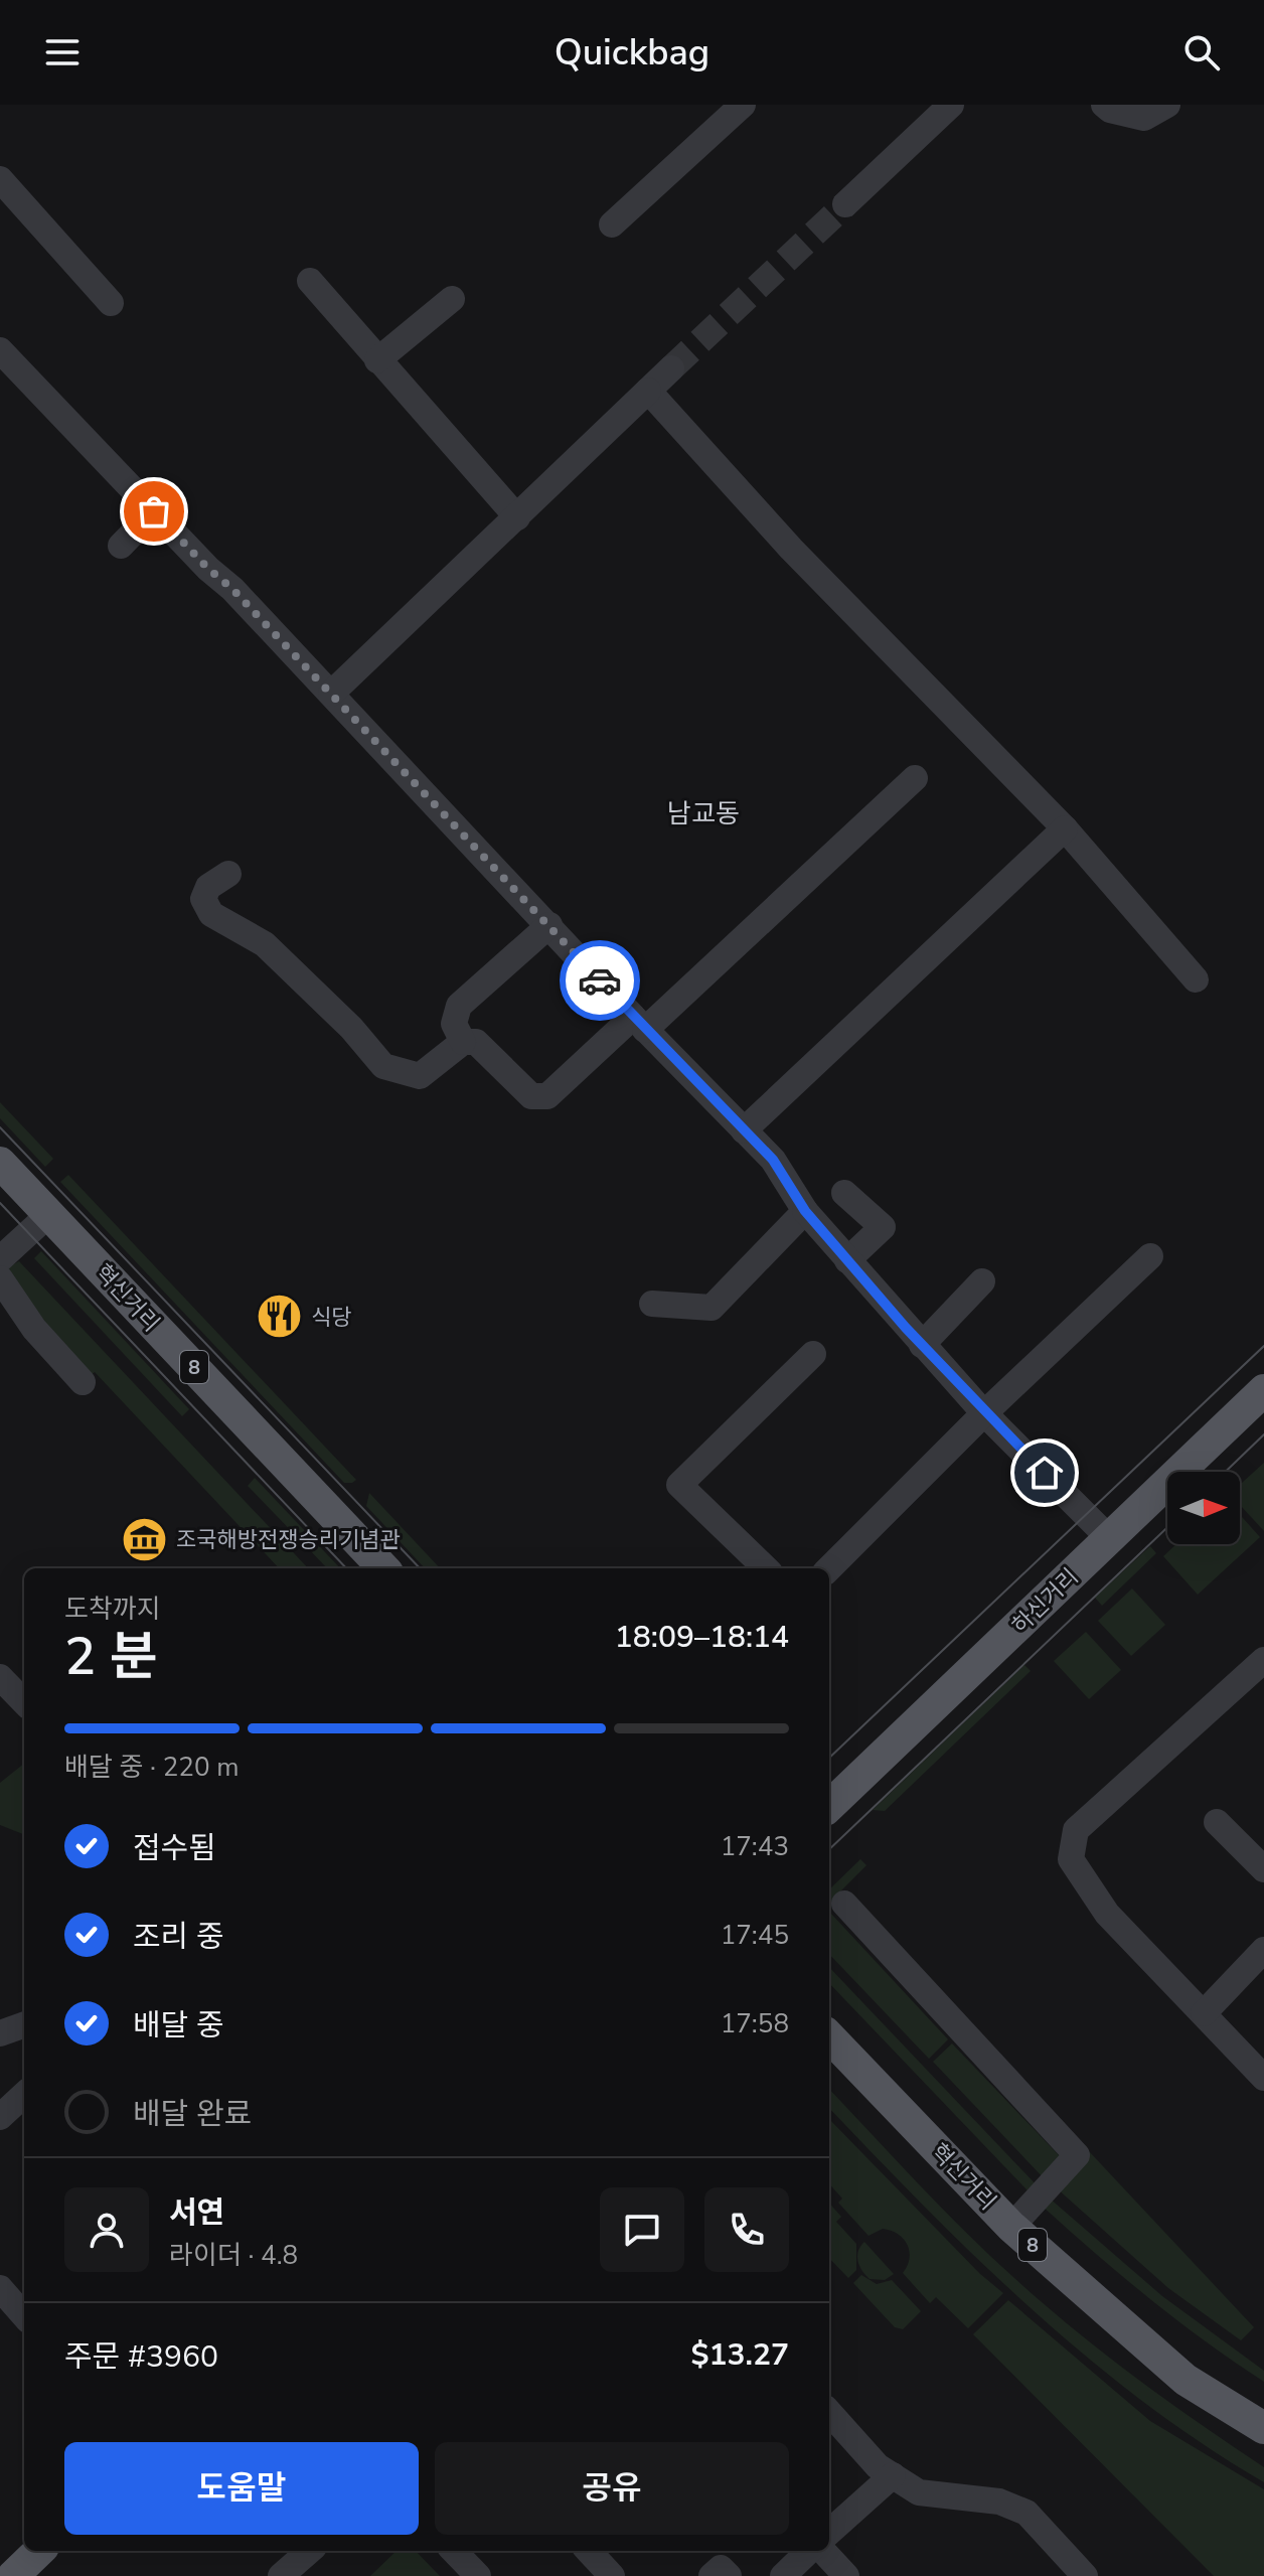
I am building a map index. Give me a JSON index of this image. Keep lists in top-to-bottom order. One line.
{"streets":{"main road":["혁신거리","8","하신거리"]},"districts":["남교동"],"places":{"restaurant":["식당"],"museum":["조국해방전쟁승리기념관"]},"north":"right","page":{"header":"Quickbag","heading":["2 분","도착까지","18:09–18:14"],"panel":["서연","라이더 · 4.8","주문 #3960","$13.27"],"bar":"배달 중 · 220 m","list":[["접수됨","17:43"],["조리 중","17:45"],["배달 중","17:58"],"배달 완료"],"buttons":["도움말","공유"]}}
